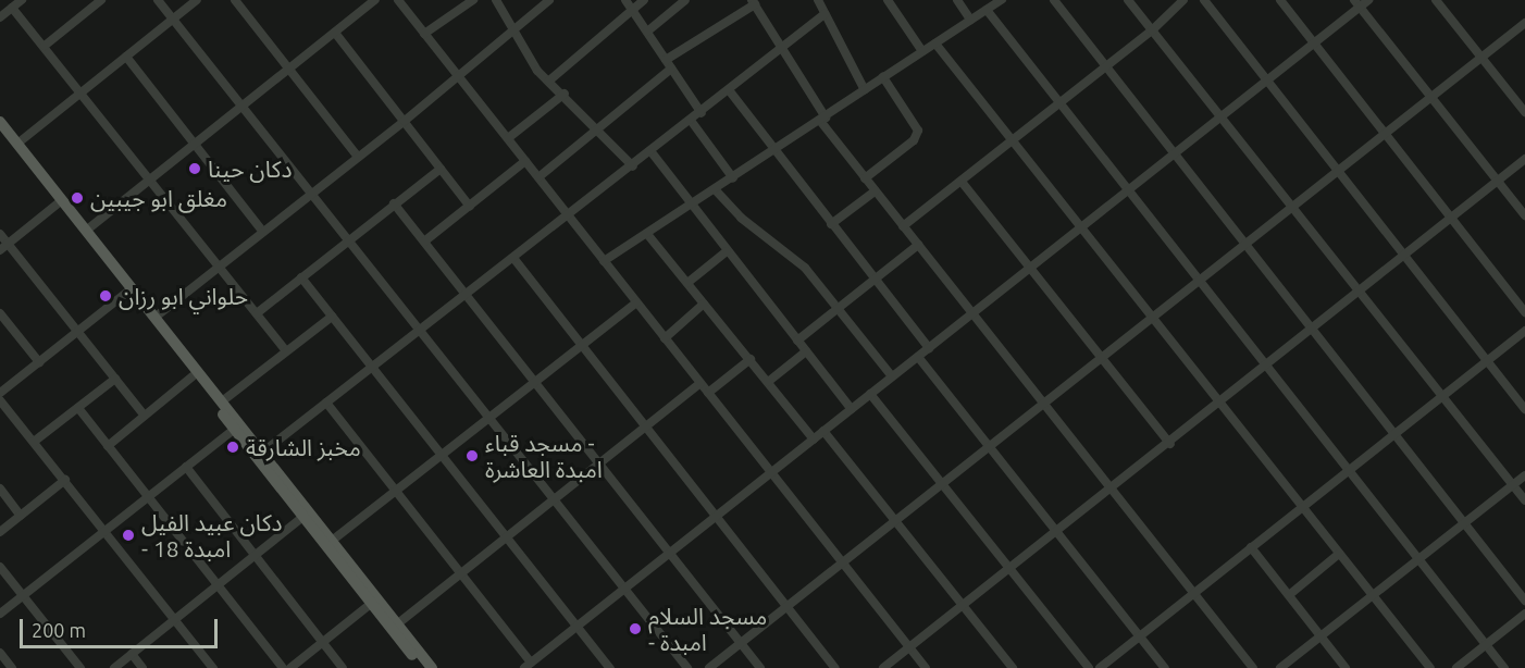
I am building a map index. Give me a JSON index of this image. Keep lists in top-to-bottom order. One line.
{"places":["دكان حينا","مغلق ابو جيبين","حلواني ابو رزان","مخبز الشارقة","مسجد قباء - امبدة العاشرة","دكان عبيد الفيل - امبدة 18","مسجد السلام - امبدة"],"scale_bar":"200 m"}
